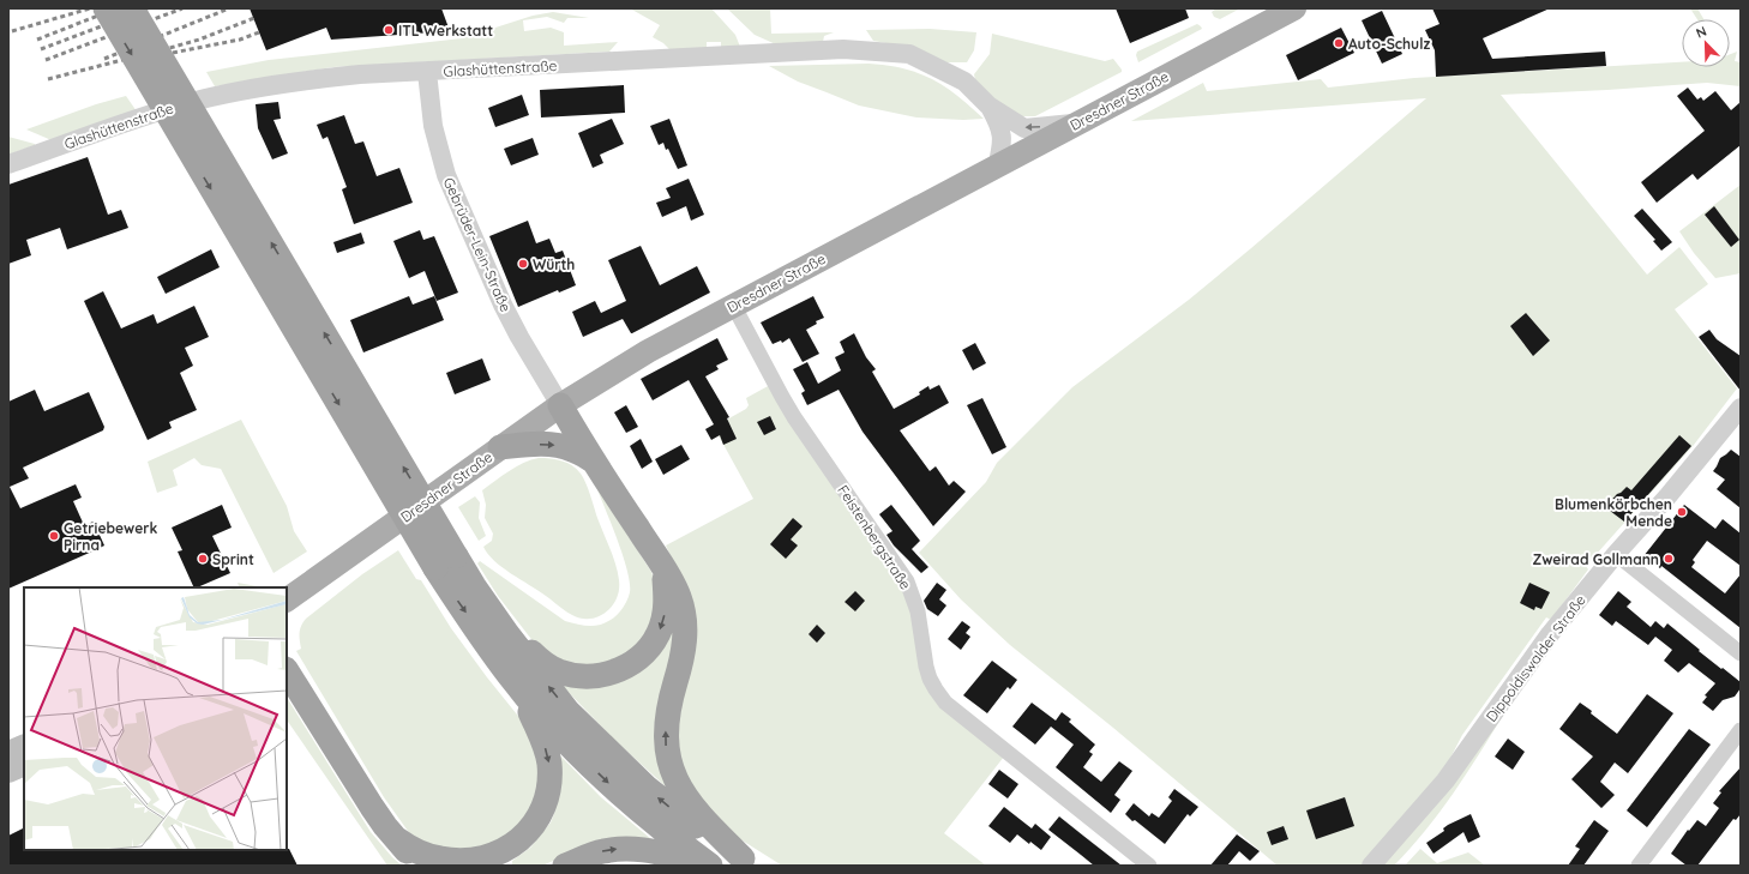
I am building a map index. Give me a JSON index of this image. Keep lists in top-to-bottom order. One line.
{"streets":{"main road":["Dresdner Straße"],"street":["Glashüttenstraße","Gebrüder-Lein-Straße","Feistenbergstraße","Dippoldiswalder Straße"]},"crossings":[["Glashüttenstraße","Dresdner Straße"],["Glashüttenstraße","Gebrüder-Lein-Straße"],["Dresdner Straße","Gebrüder-Lein-Straße"],["Dresdner Straße","Feistenbergstraße"]],"places":["ITL Werkstatt","Auto-Schulz","Würth","Blumenkörbchen Mende","Getriebewerk Pirna","Sprint","Zweirad Gollmann"],"north":"top left"}
